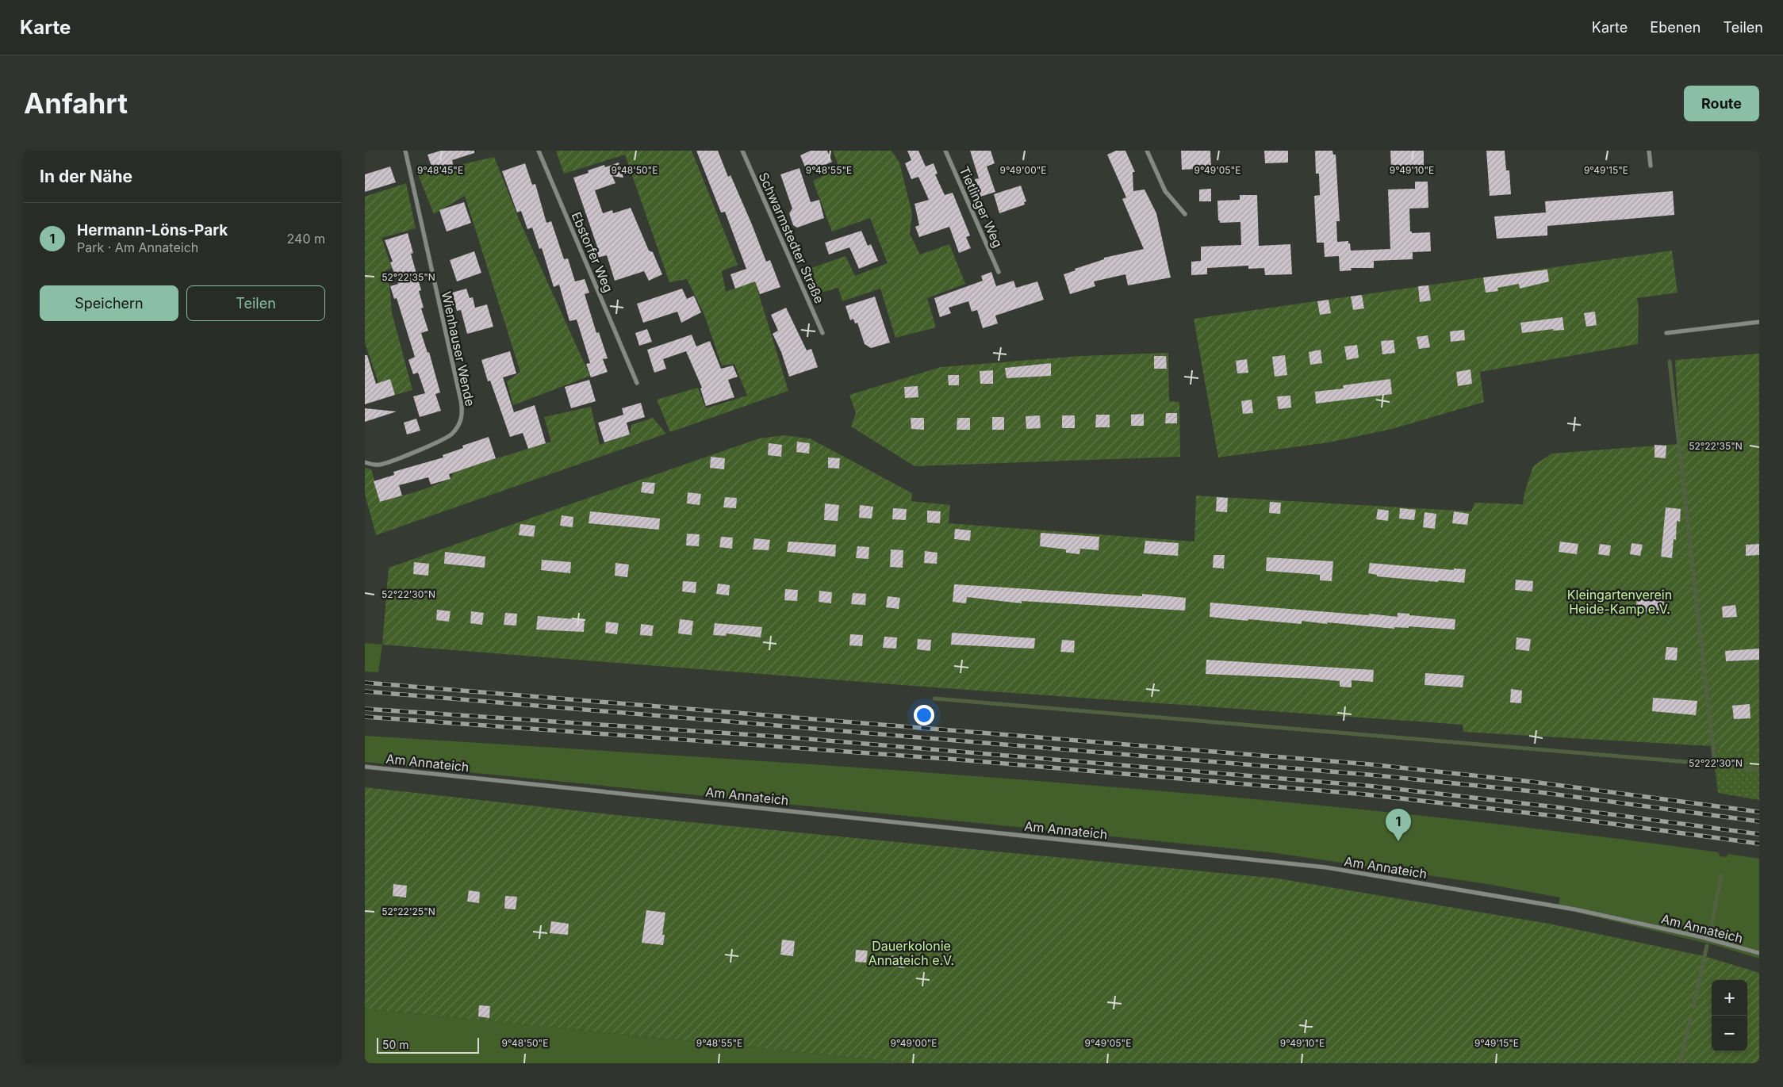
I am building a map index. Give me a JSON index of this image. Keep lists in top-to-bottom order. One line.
{"streets":{"street":["Tietlinger Weg","Schwarmstedter Straße","Ebstorfer Weg","Wienhauser Wende","Am Annateich"]},"parks":["Kleingartenverein Heide-Kamp e.V.","Dauerkolonie Annateich e.V."],"scale_bar":"50 m","page":{"header":"Karte","nav":["Karte","Ebenen","Teilen"],"buttons":["Route",["Speichern","Teilen"]],"title":"Anfahrt","heading":"In der Nähe","list":[{"mark":"1","name":"Hermann-Löns-Park","note":"Park · Am Annateich","value":"240 m"}],"pins":"1","map_buttons":["+","−"],"scale":"50 m"},"coordinates":["9°48'45\"E","9°48'50\"E","9°48'55\"E","9°49'00\"E","9°49'05\"E","9°49'10\"E","9°49'15\"E","52°22'35\"N","52°22'30\"N","52°22'25\"N"]}
